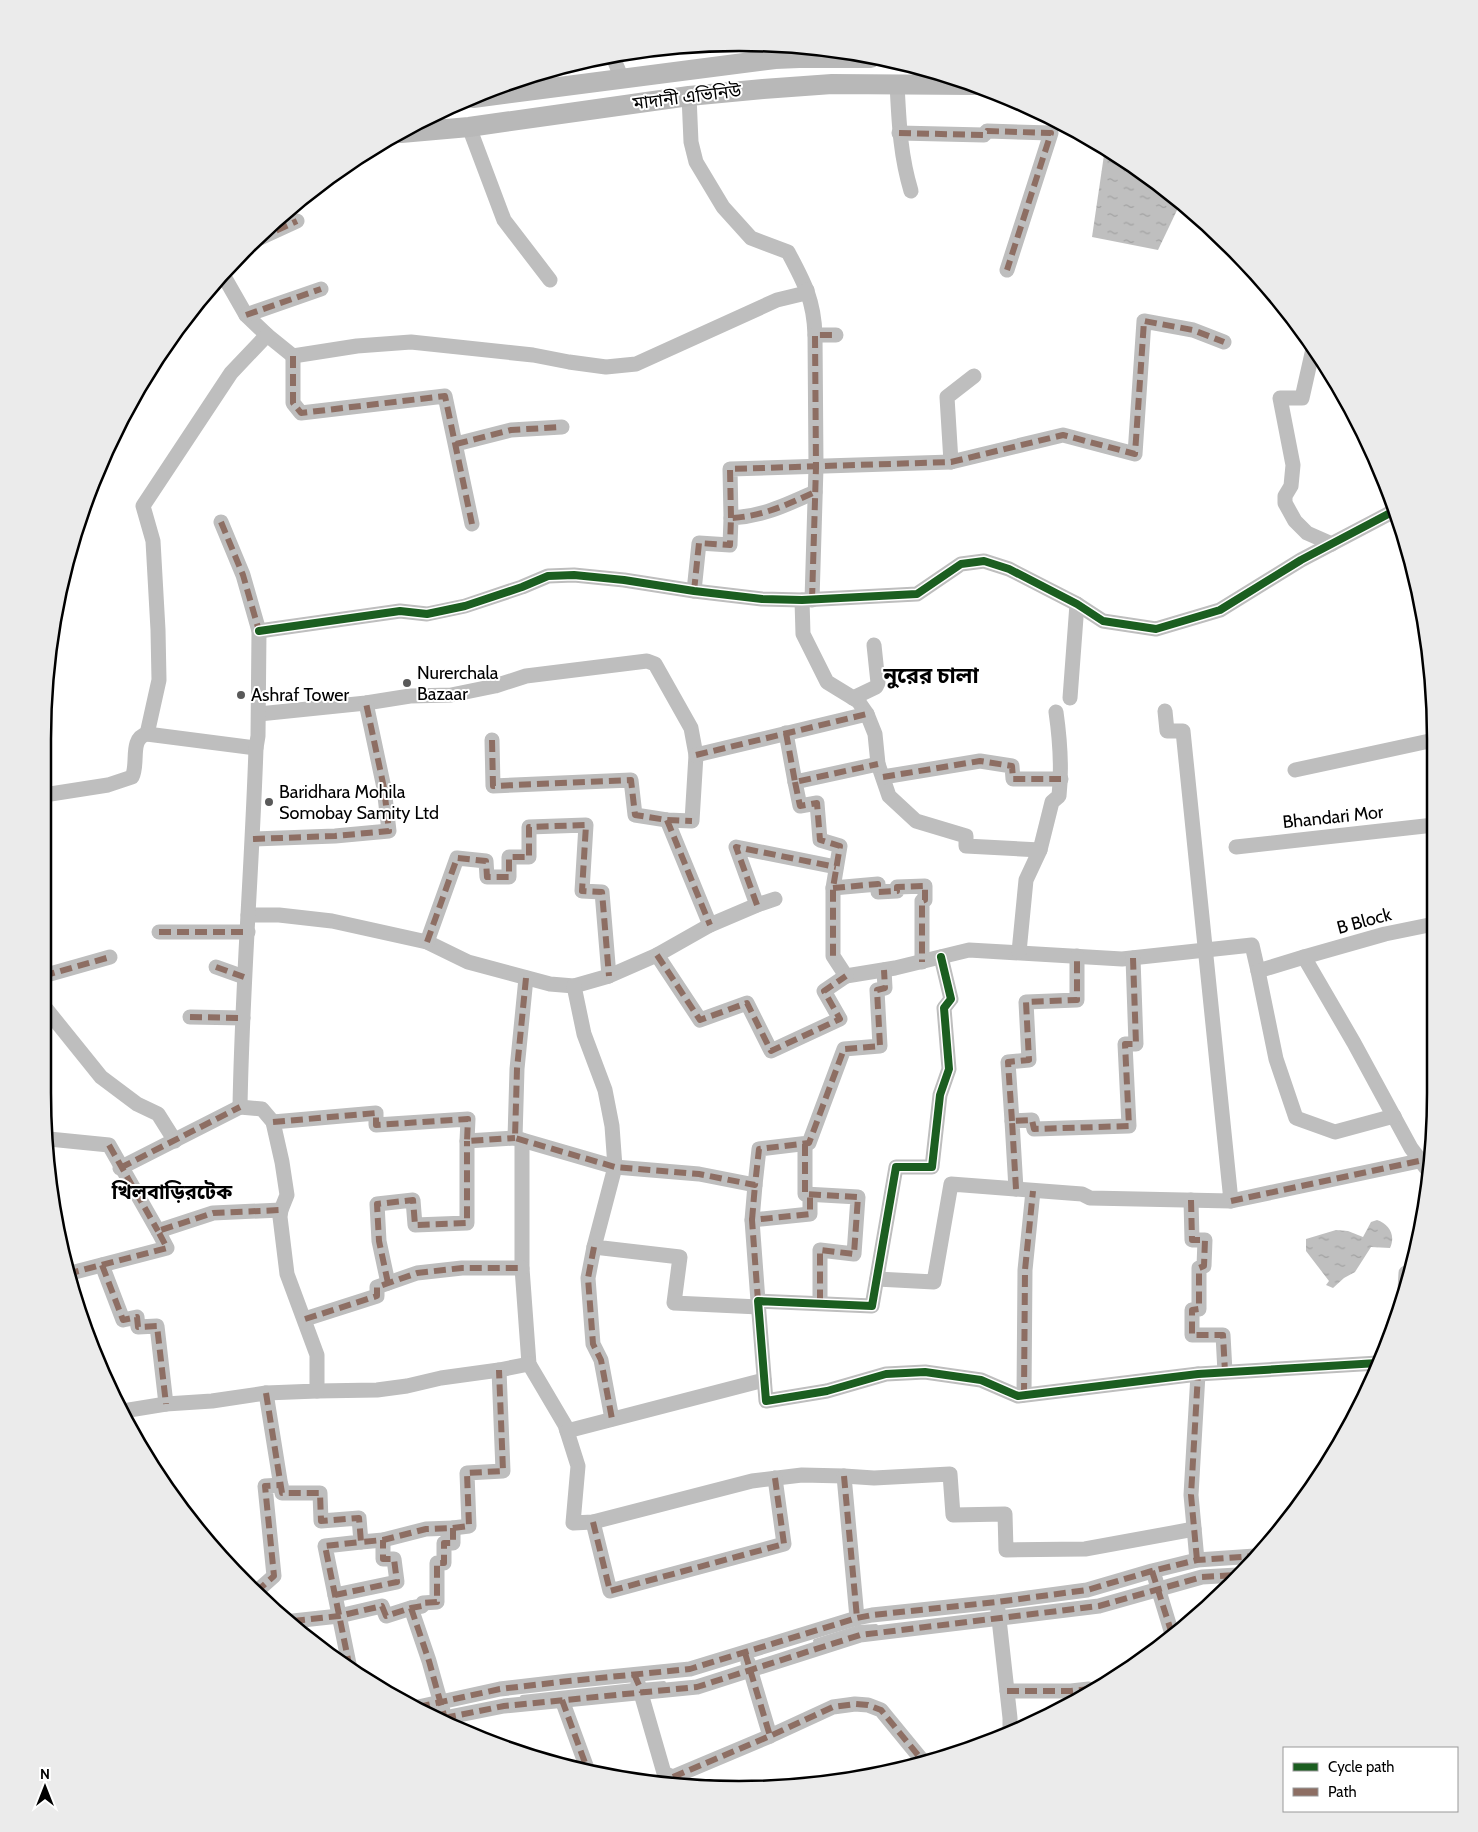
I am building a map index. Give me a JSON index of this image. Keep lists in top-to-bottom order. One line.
{"streets":{"main road":["মাদানী এভিনিউ"],"street":["Bhandari Mor","B Block"]},"districts":["নুরের চালা","খিলবাড়িরটেক"],"places":["Nurerchala Bazaar","Ashraf Tower","Baridhara Mohila Somobay Samity Ltd"],"legend":["Cycle path","Path"],"north":"top"}
